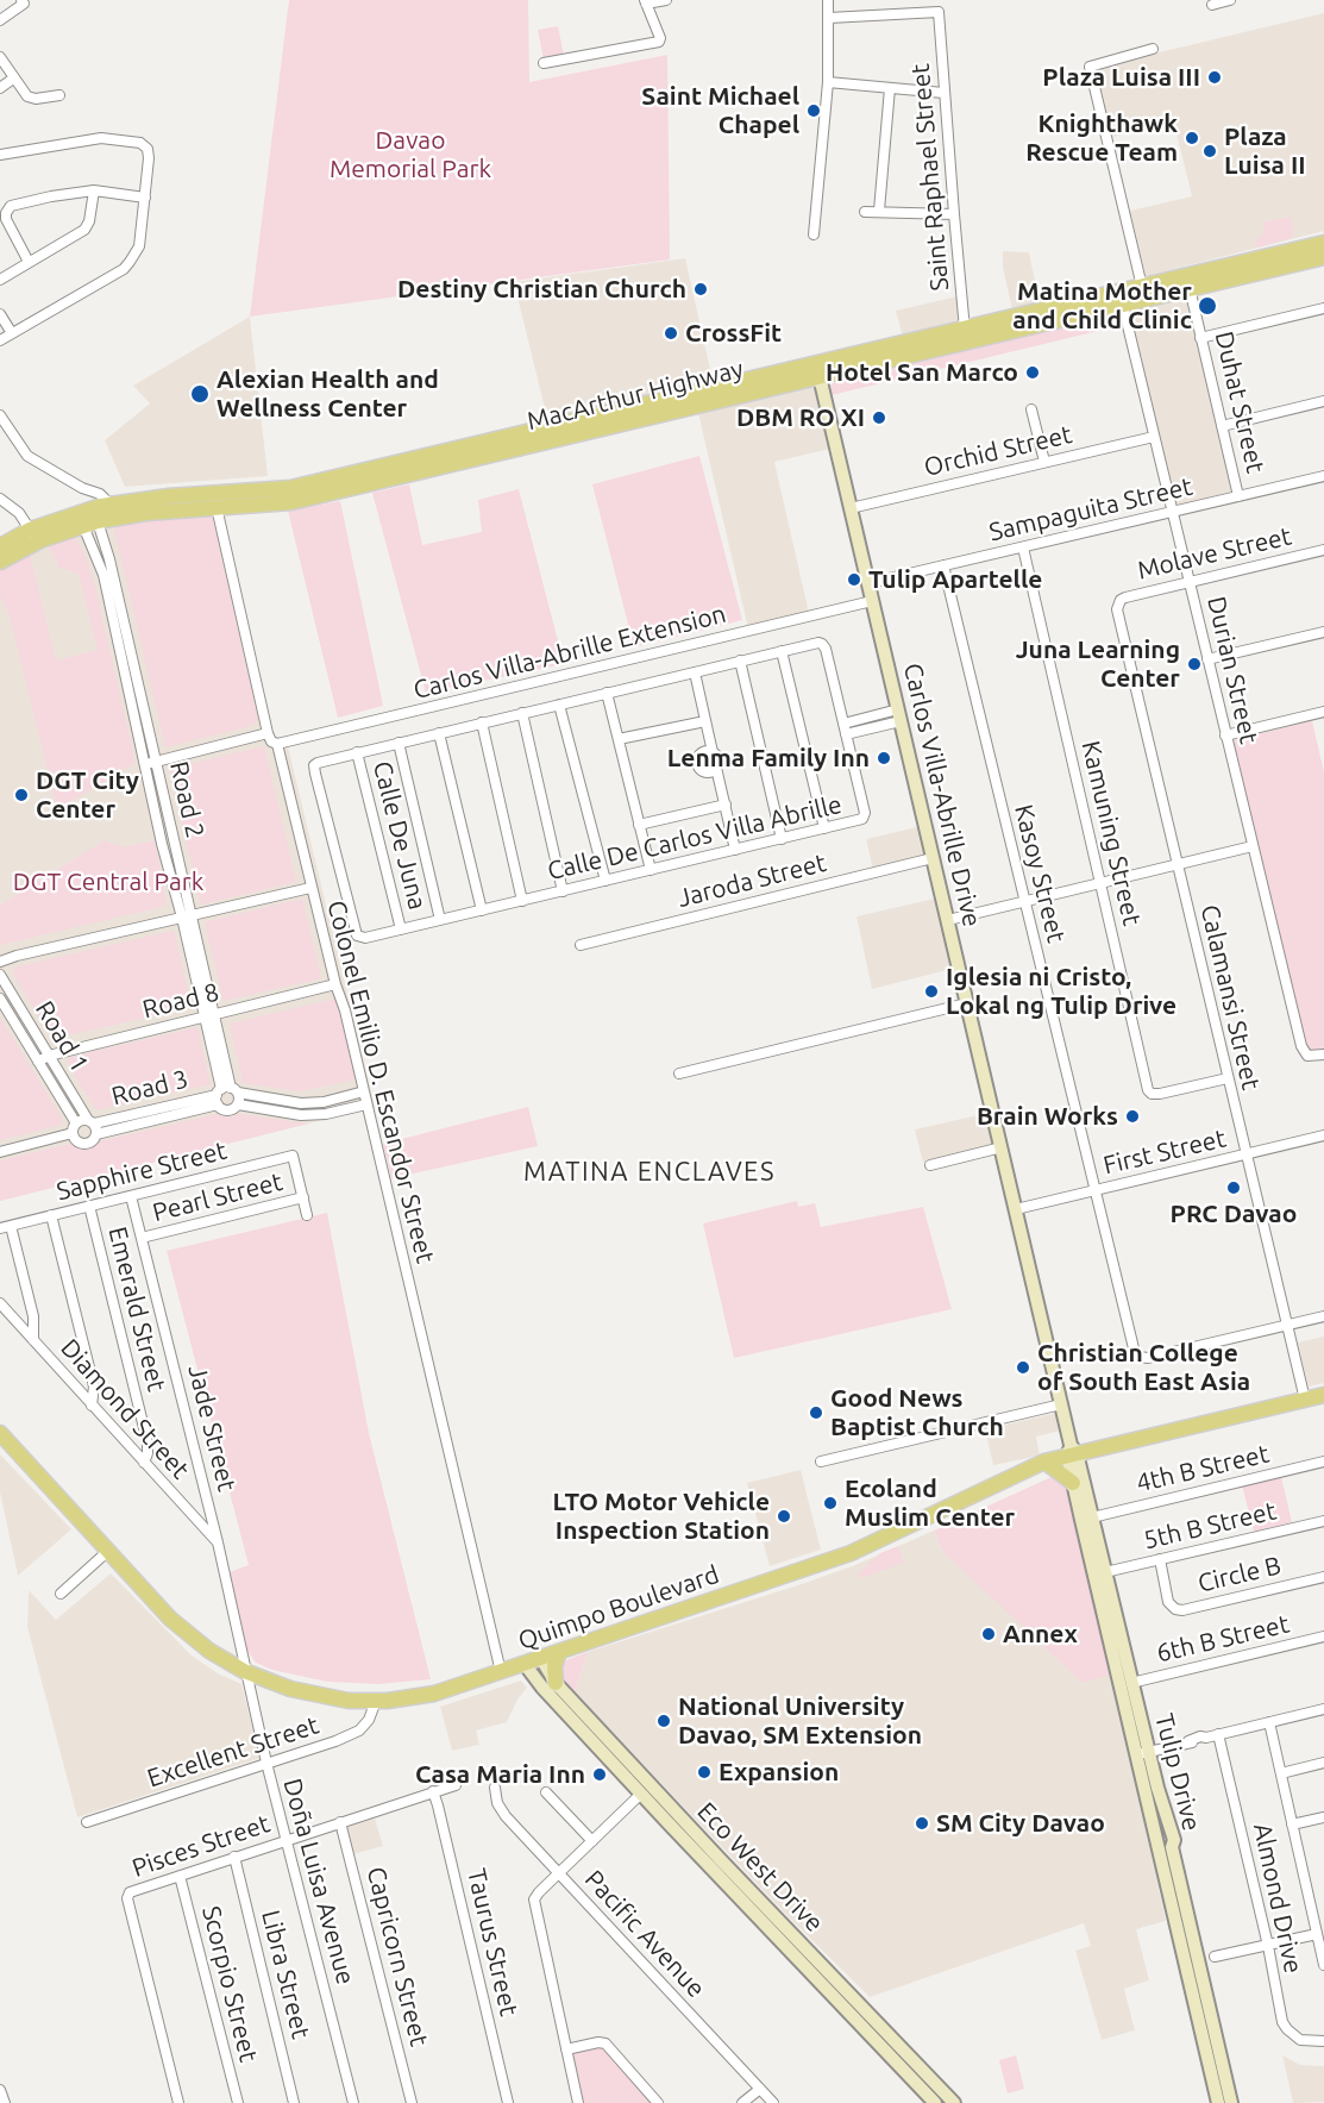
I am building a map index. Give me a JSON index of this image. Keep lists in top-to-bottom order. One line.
{"streets":{"main road":["MacArthur Highway","Carlos Villa-Abrille Drive","Quimpo Boulevard","Tulip Drive","Eco West Drive"],"street":["Saint Raphael Street","Duhat Street","Orchid Street","Sampaguita Street","Molave Street","Carlos Villa-Abrille Extension","Durian Street","Road 2","Kamuning Street","Calle De Juna","Calle De Carlos Villa Abrille","Kasoy Street","Jaroda Street","Calamansi Street","Road 8","Road 1","Colonel Emilio D. Escandor Street","Road 3","First Street","Sapphire Street","Pearl Street","Emerald Street","Diamond Street","Jade Street","4th B Street","5th B Street","Circle B","6th B Street","Excellent Street","Pisces Street","Doña Luisa Avenue","Almond Drive","Pacific Avenue","Taurus Street","Capricorn Street","Libra Street","Scorpio Street"]},"crossings":[["Saint Raphael Street","MacArthur Highway"],["MacArthur Highway","Duhat Street"],["MacArthur Highway","Durian Street"],["MacArthur Highway","Carlos Villa-Abrille Drive"],["MacArthur Highway","Road 2"],["MacArthur Highway","Colonel Emilio D. Escandor Street"],["Duhat Street","Sampaguita Street"],["Orchid Street","Durian Street"],["Orchid Street","Carlos Villa-Abrille Drive"],["Sampaguita Street","Durian Street"],["Sampaguita Street","Carlos Villa-Abrille Drive"],["Sampaguita Street","Kamuning Street"],["Sampaguita Street","Kasoy Street"],["Molave Street","Durian Street"],["Molave Street","Calamansi Street"],["Carlos Villa-Abrille Extension","Carlos Villa-Abrille Drive"],["Carlos Villa-Abrille Extension","Colonel Emilio D. Escandor Street"],["Carlos Villa-Abrille Drive","Jaroda Street"],["Carlos Villa-Abrille Drive","First Street"],["Carlos Villa-Abrille Drive","Quimpo Boulevard"],["Carlos Villa-Abrille Drive","Tulip Drive"],["Road 2","Road 8"],["Road 2","Road 3"],["Kamuning Street","Calamansi Street"],["Calle De Juna","Calle De Carlos Villa Abrille"],["Kasoy Street","Calamansi Street"],["Kasoy Street","First Street"],["Calamansi Street","First Street"],["Calamansi Street","Quimpo Boulevard"],["Road 8","Road 1"],["Road 8","Colonel Emilio D. Escandor Street"],["Road 1","Road 3"],["Colonel Emilio D. Escandor Street","Quimpo Boulevard"],["Sapphire Street","Pearl Street"],["Sapphire Street","Emerald Street"],["Sapphire Street","Jade Street"],["Pearl Street","Jade Street"],["Emerald Street","Diamond Street"],["Diamond Street","Jade Street"],["Jade Street","Quimpo Boulevard"],["Jade Street","Doña Luisa Avenue"],["4th B Street","Tulip Drive"],["5th B Street","Circle B"],["5th B Street","Tulip Drive"],["Quimpo Boulevard","Excellent Street"],["Quimpo Boulevard","Tulip Drive"],["Quimpo Boulevard","Eco West Drive"],["Quimpo Boulevard","Doña Luisa Avenue"],["6th B Street","Tulip Drive"],["Excellent Street","Doña Luisa Avenue"],["Pisces Street","Doña Luisa Avenue"],["Pisces Street","Taurus Street"],["Pisces Street","Capricorn Street"],["Pisces Street","Libra Street"],["Pisces Street","Scorpio Street"]],"districts":["MATINA ENCLAVES"],"parks":["Davao Memorial Park","DGT Central Park"],"places":["Plaza Luisa III","Saint Michael Chapel","Knighthawk Rescue Team","Plaza Luisa II","Destiny Christian Church","Matina Mother and Child Clinic","CrossFit","Hotel San Marco","Alexian Health and Wellness Center","DBM RO XI","Tulip Apartelle","Juna Learning Center","Lenma Family Inn","DGT City Center","Iglesia ni Cristo, Lokal ng Tulip Drive","Brain Works","PRC Davao","Christian College of South East Asia","Good News Baptist Church","Ecoland Muslim Center","LTO Motor Vehicle Inspection Station","Annex","National University Davao, SM Extension","Expansion","Casa Maria Inn","SM City Davao"]}
